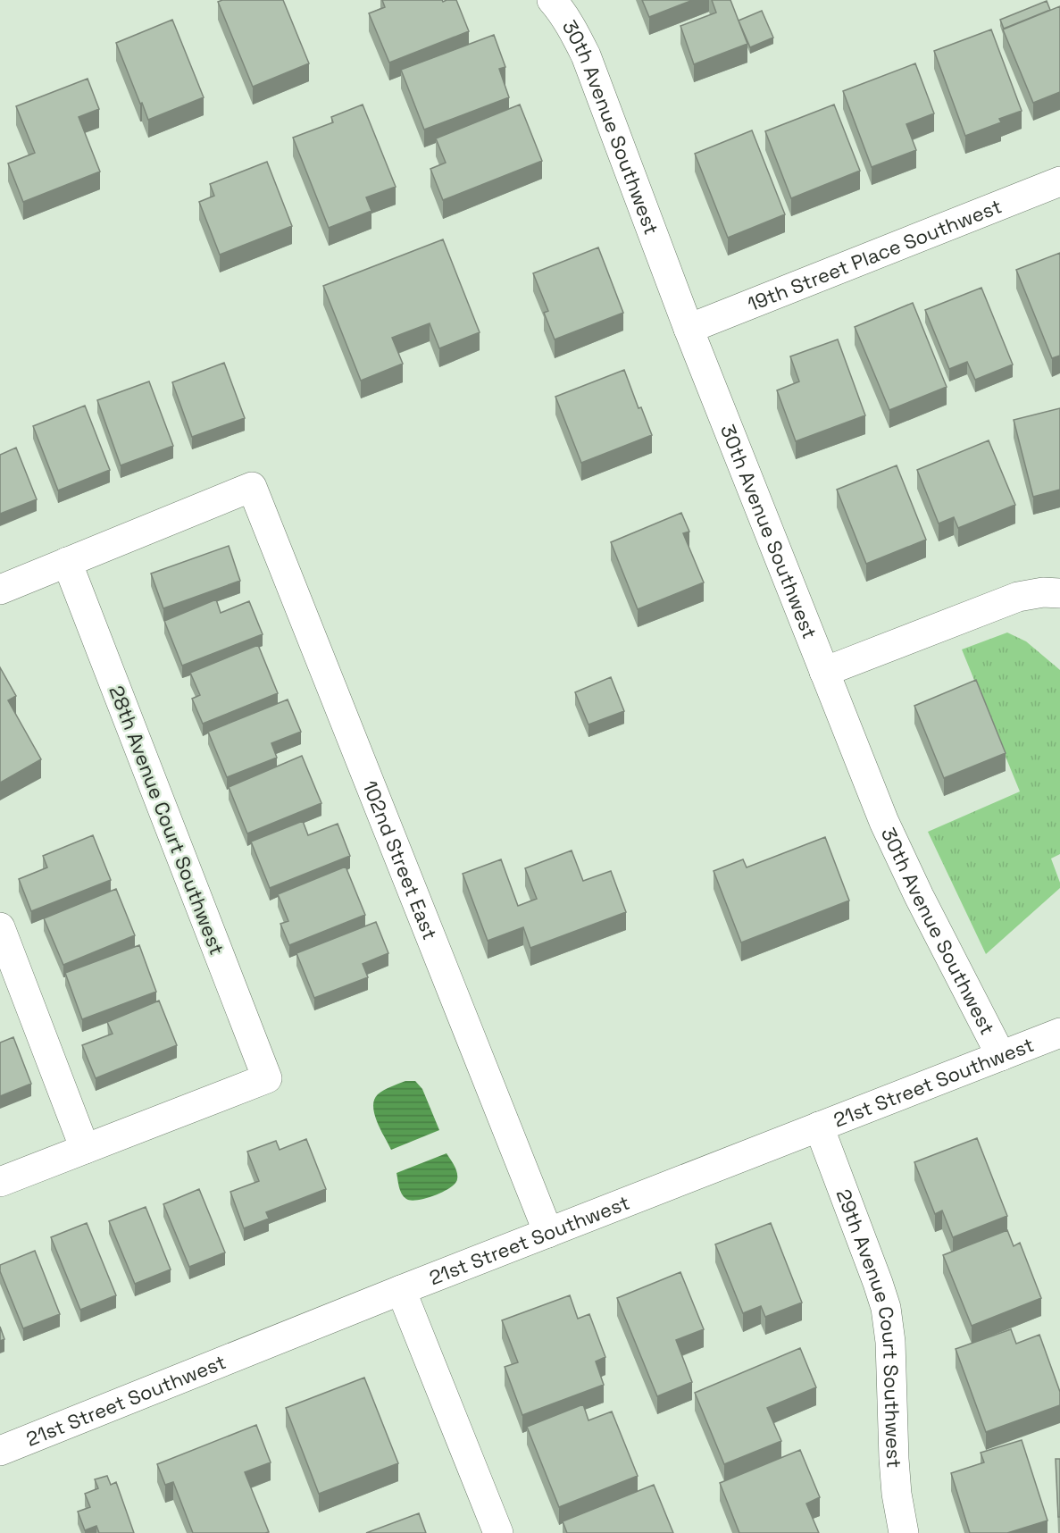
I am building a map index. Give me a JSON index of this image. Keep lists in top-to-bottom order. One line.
{"streets":{"street":["30th Avenue Southwest","19th Street Place Southwest","28th Avenue Court Southwest","102nd Street East","21st Street Southwest","29th Avenue Court Southwest"]},"crossings":[["30th Avenue Southwest","19th Street Place Southwest"],["30th Avenue Southwest","21st Street Southwest"],["28th Avenue Court Southwest","102nd Street East"],["102nd Street East","21st Street Southwest"],["21st Street Southwest","29th Avenue Court Southwest"]]}
